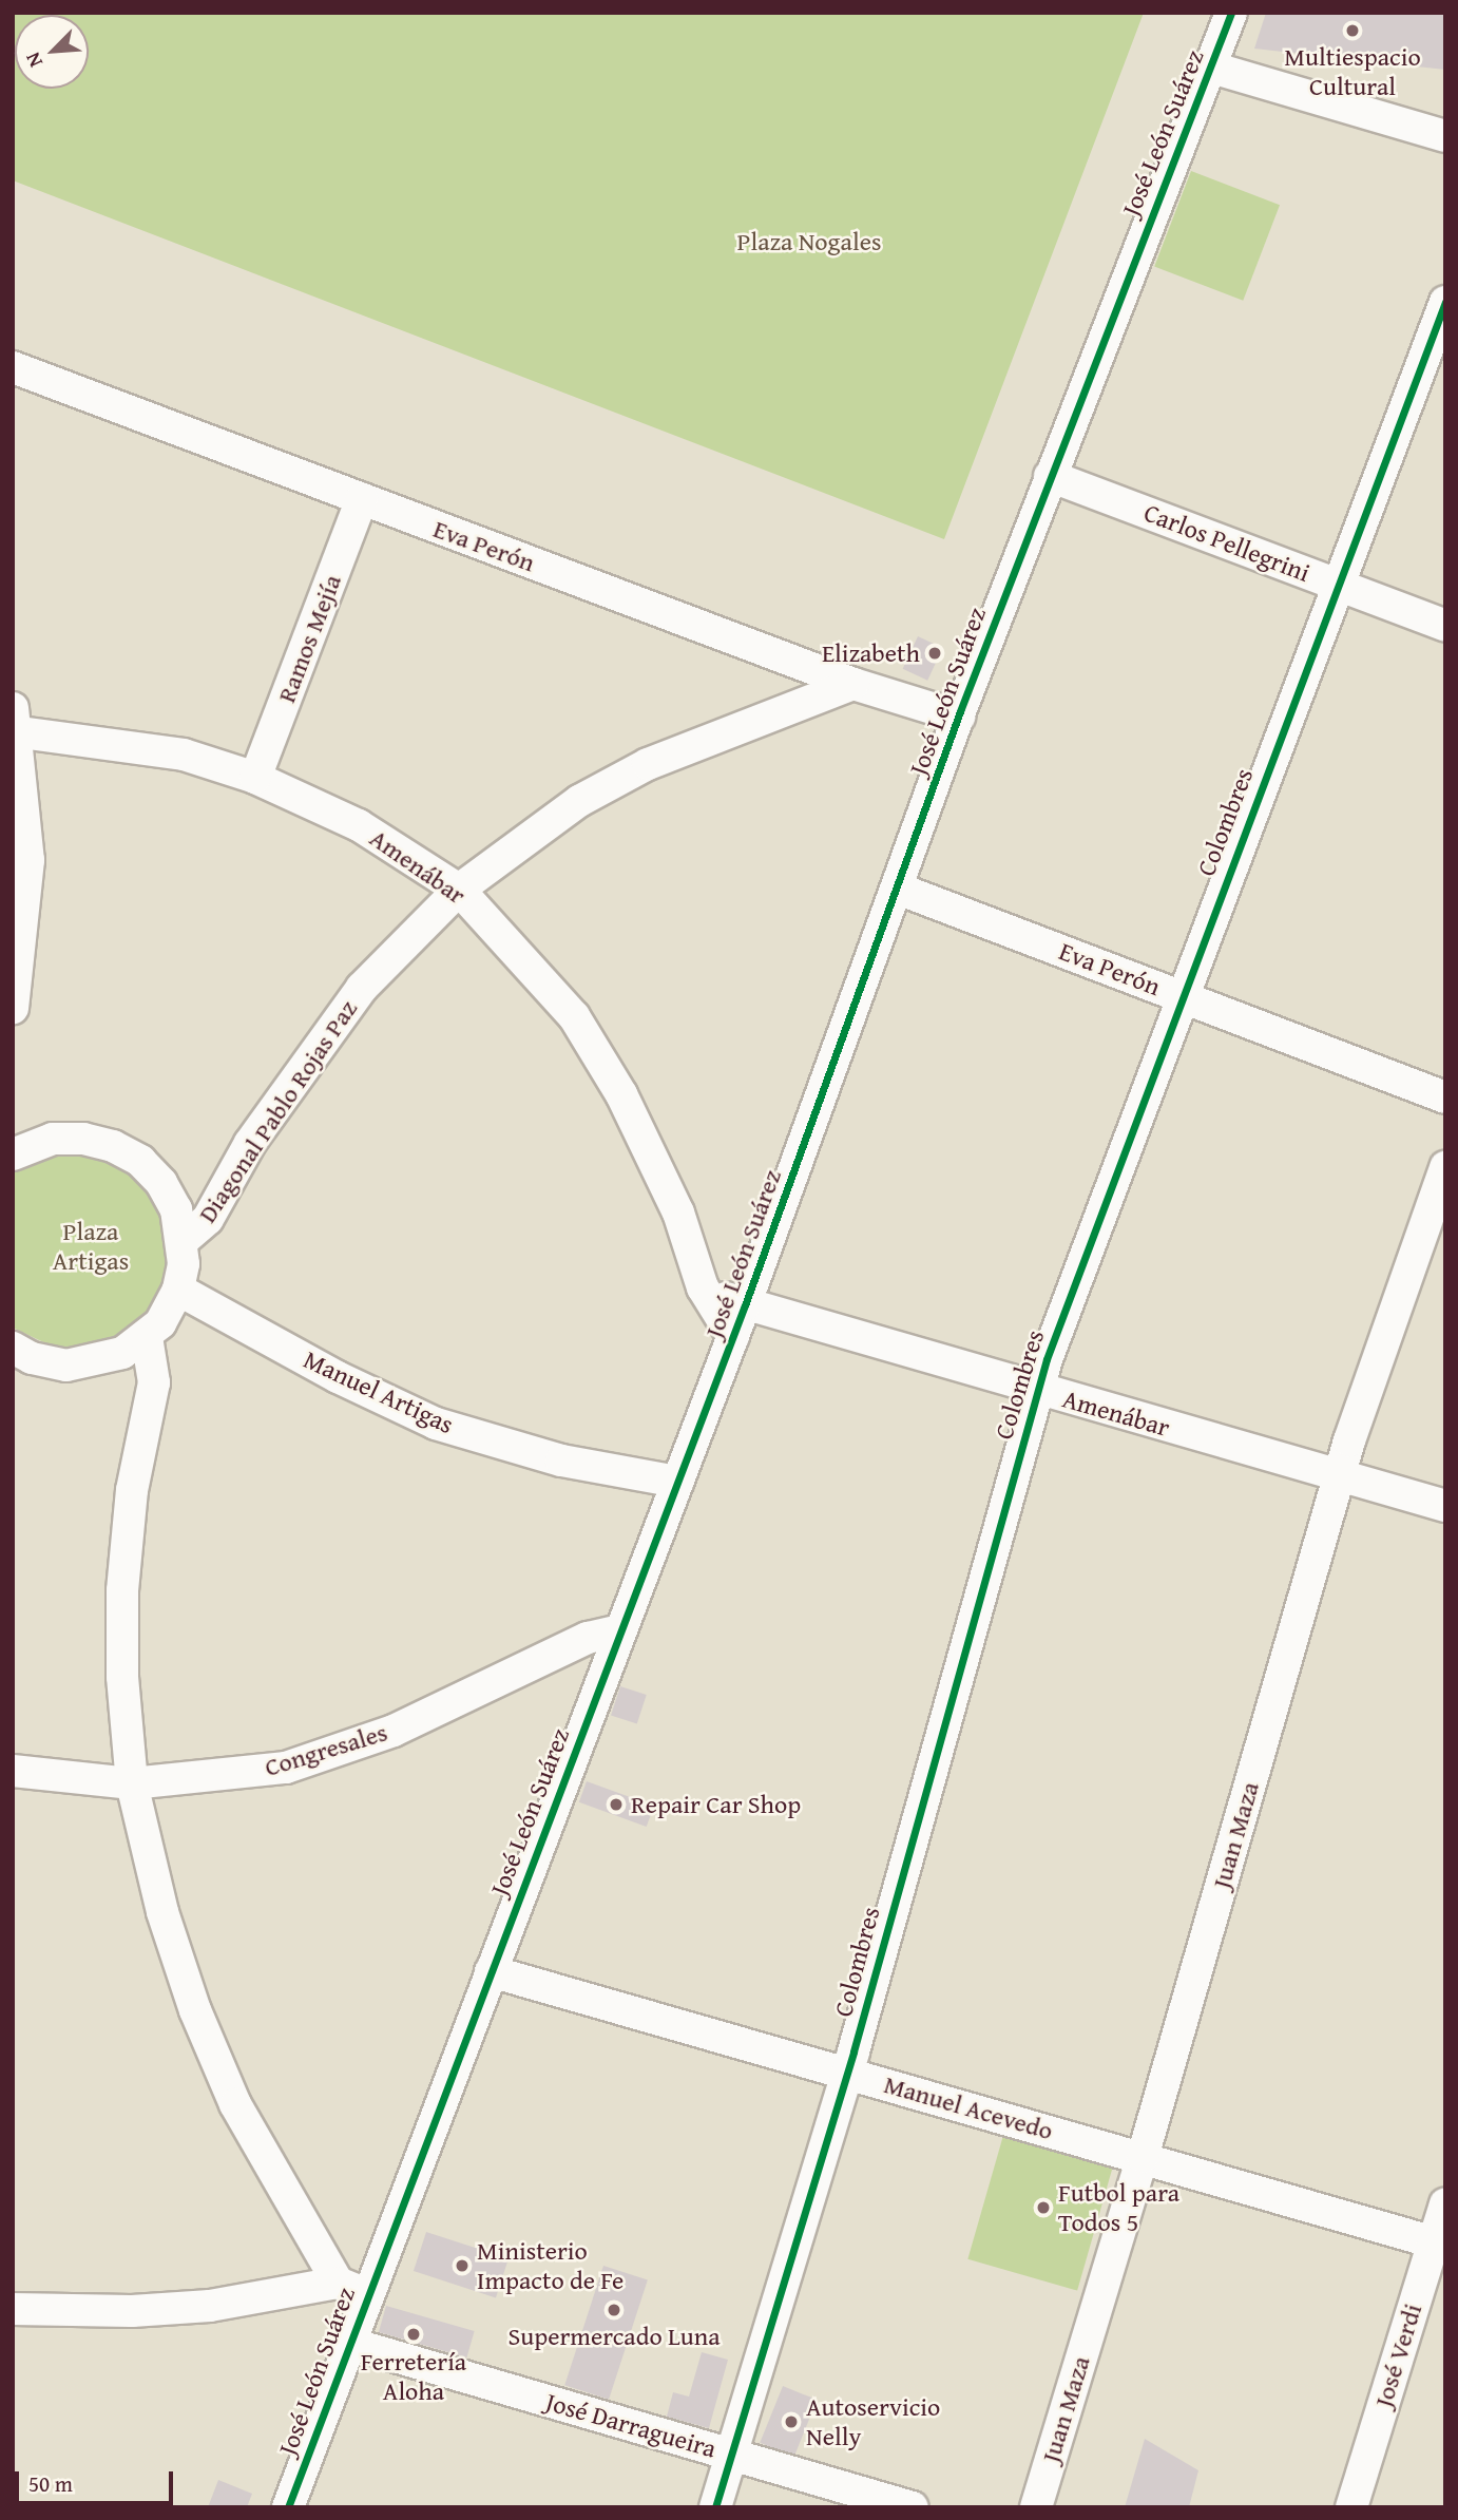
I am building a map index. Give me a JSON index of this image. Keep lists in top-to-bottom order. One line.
{"streets":{"street":["José León Suárez","Carlos Pellegrini","Eva Perón","Ramos Mejía","Colombres","Amenábar","Diagonal Pablo Rojas Paz","Manuel Artigas","Congresales","Juan Maza","Manuel Acevedo","José Verdi","José Darragueira"]},"crossings":[["José León Suárez","Carlos Pellegrini"],["José León Suárez","Eva Perón"],["José León Suárez","Amenábar"],["José León Suárez","Manuel Artigas"],["José León Suárez","Congresales"],["José León Suárez","Manuel Acevedo"],["José León Suárez","José Darragueira"],["Carlos Pellegrini","Colombres"],["Eva Perón","Ramos Mejía"],["Eva Perón","Colombres"],["Eva Perón","Diagonal Pablo Rojas Paz"],["Ramos Mejía","Amenábar"],["Colombres","Amenábar"],["Colombres","Manuel Acevedo"],["Colombres","José Darragueira"],["Amenábar","Diagonal Pablo Rojas Paz"],["Amenábar","Juan Maza"],["Juan Maza","Manuel Acevedo"],["Manuel Acevedo","José Verdi"]],"parks":["Plaza Nogales","Plaza Artigas"],"places":["Multiespacio Cultural","Elizabeth","Repair Car Shop","Futbol para Todos 5","Ministerio Impacto de Fe","Supermercado Luna","Ferretería Aloha","Autoservicio Nelly"],"scale_bar":"50 m","north":"bottom left"}
